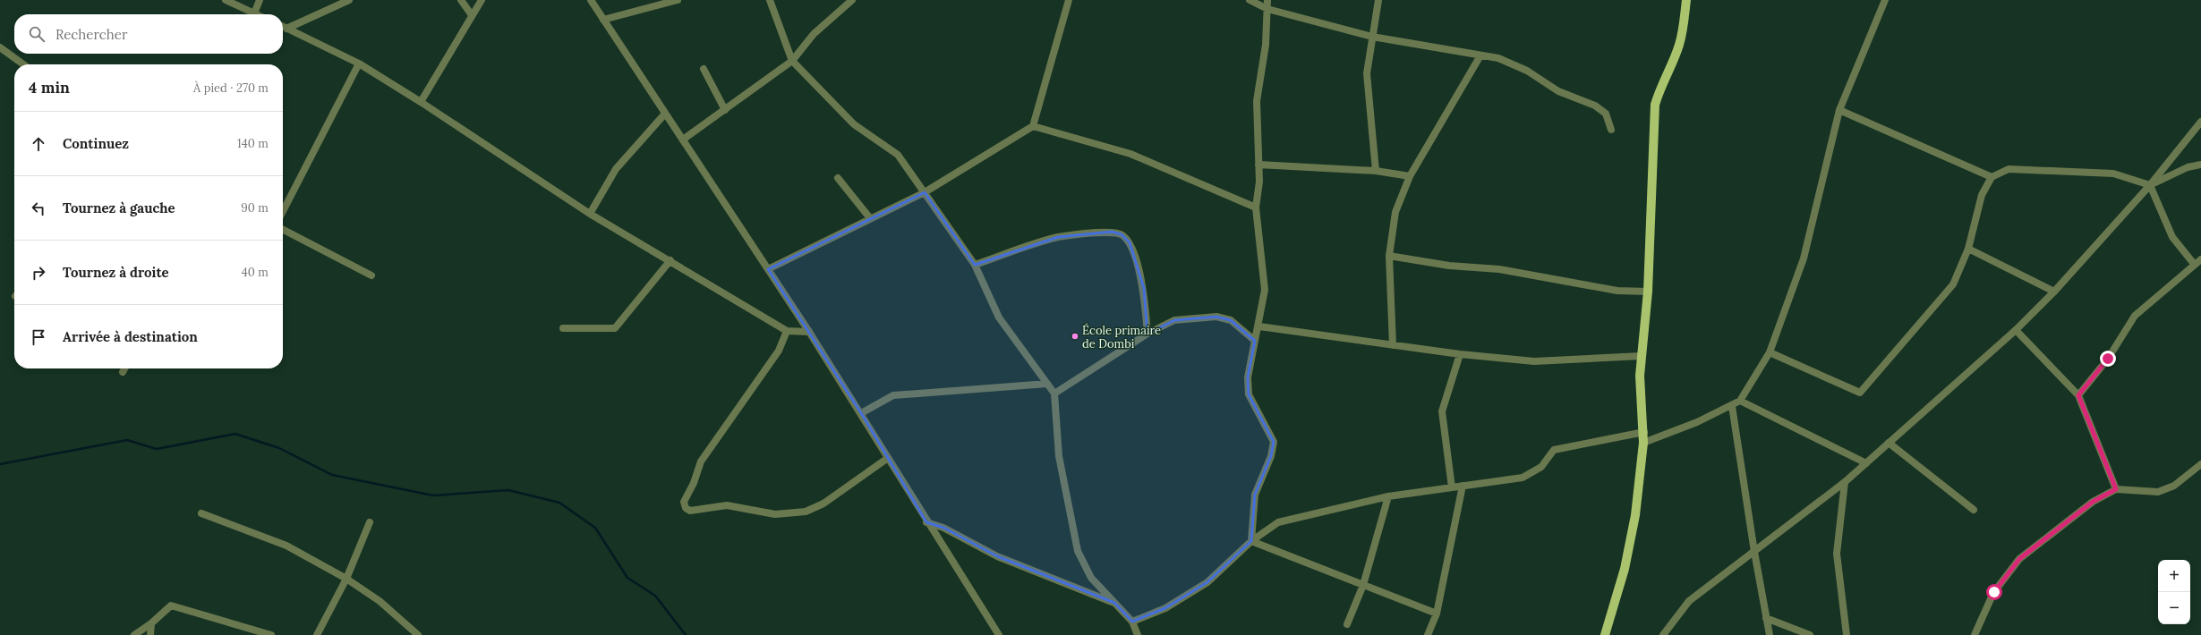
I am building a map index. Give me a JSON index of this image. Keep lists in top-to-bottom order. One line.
{"places":["École primaire de Dombi"],"page":{"search":"Rechercher","heading":["4 min","À pied · 270 m"],"list":[["Continuez","140 m"],["Tournez à gauche","90 m"],["Tournez à droite","40 m"],"Arrivée à destination"],"map_buttons":["+","−"]}}
